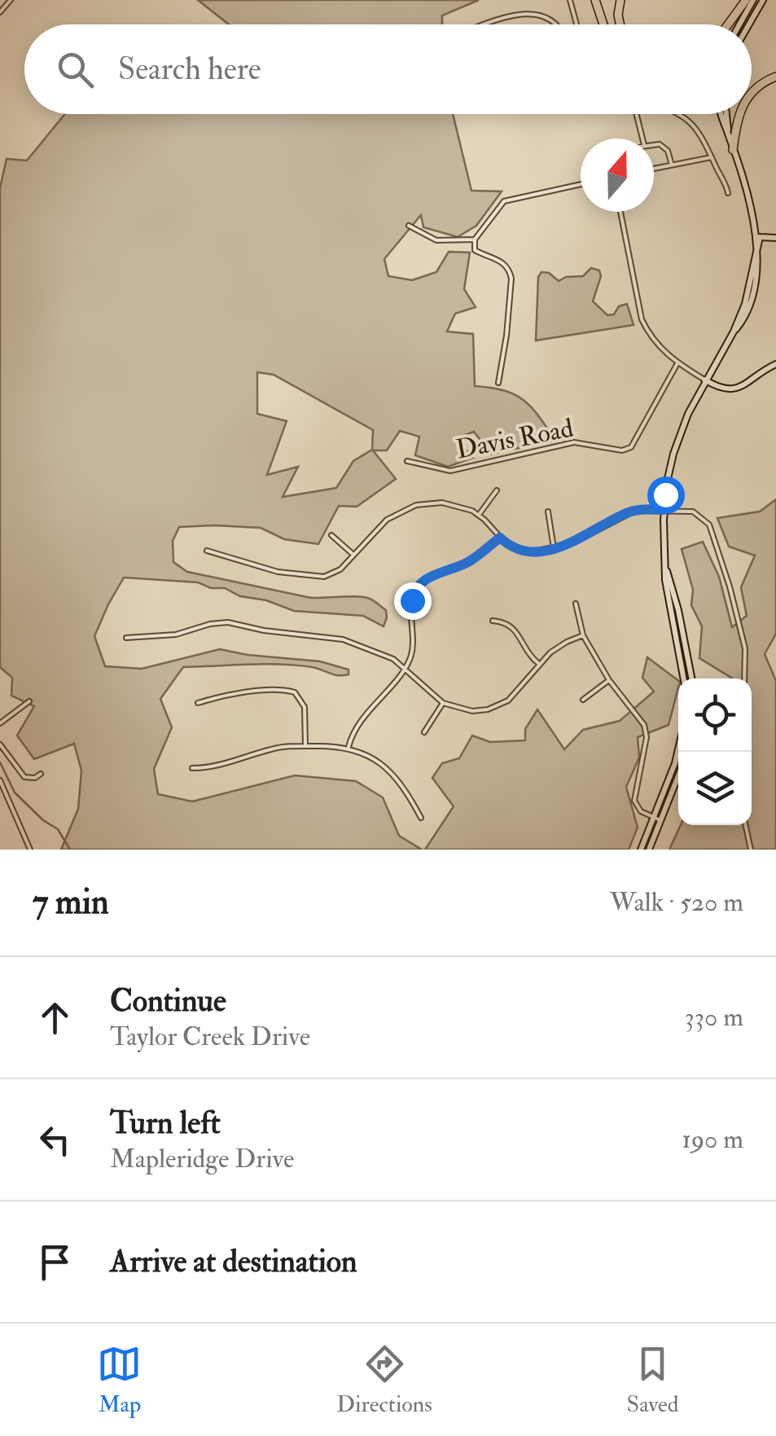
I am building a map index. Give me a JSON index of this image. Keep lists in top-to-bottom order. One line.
{"streets":{"street":["Davis Road"]},"north":"top","page":{"search":"Search here","heading":["7 min","Walk · 520 m"],"list":[["Continue","Taylor Creek Drive","330 m"],["Turn left","Mapleridge Drive","190 m"],"Arrive at destination"],"nav":["Map","Directions","Saved"]}}
